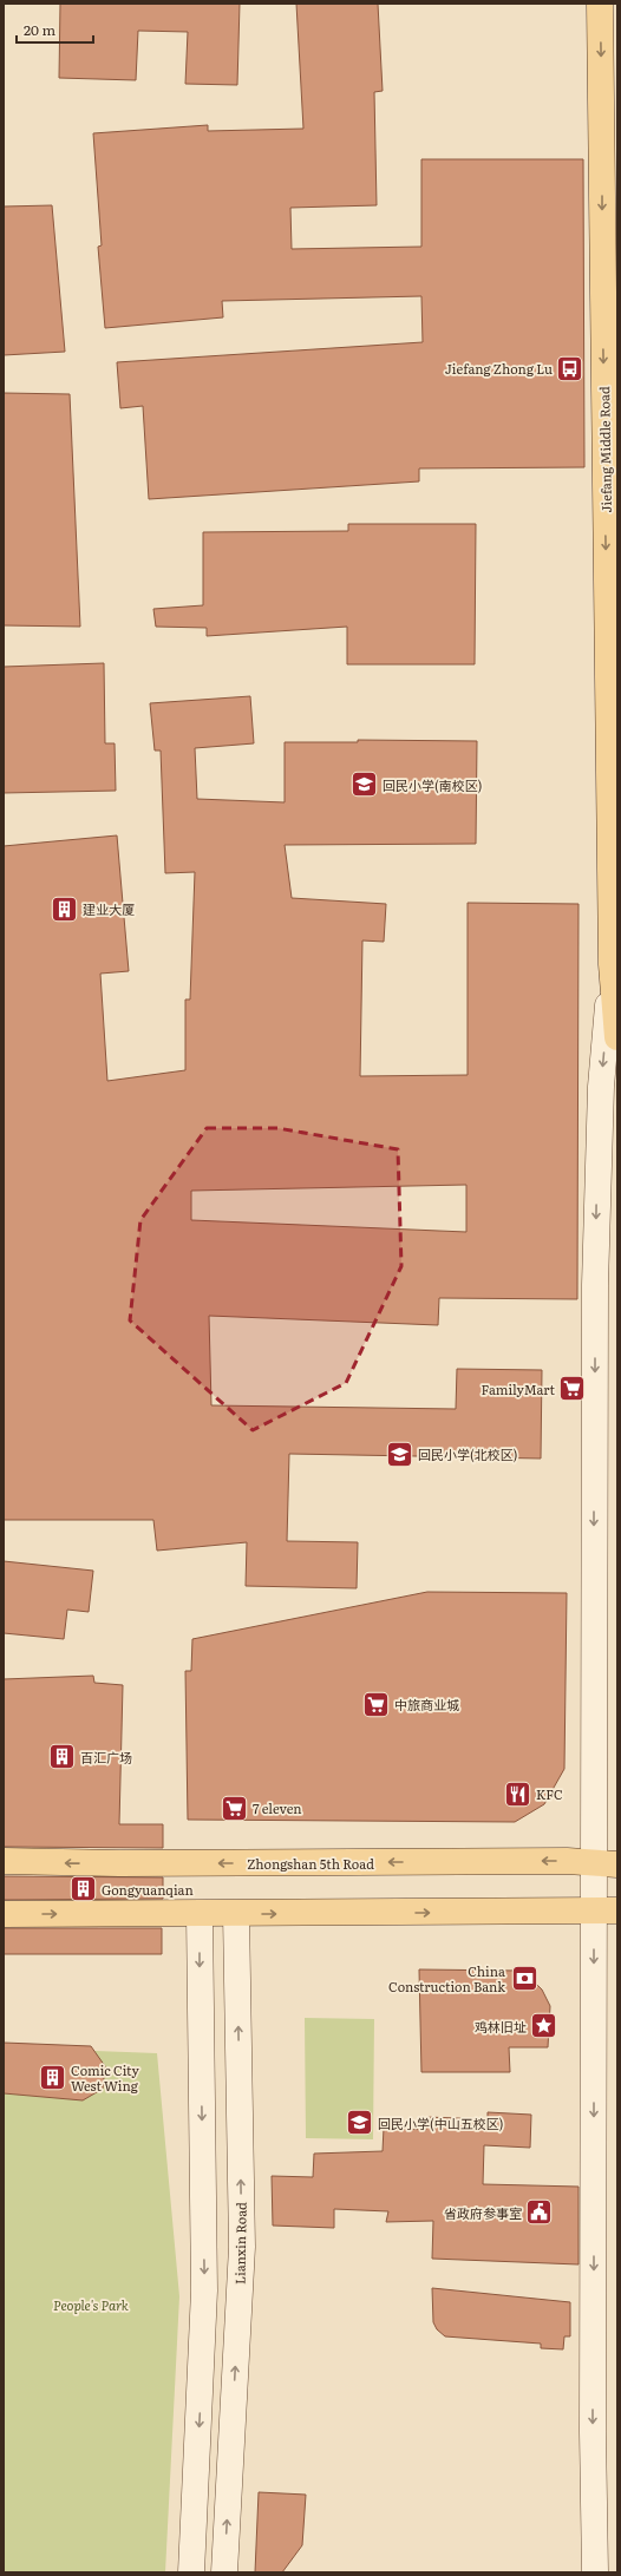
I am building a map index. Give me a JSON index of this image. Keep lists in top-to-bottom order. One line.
{"streets":{"main road":["Jiefang Middle Road","Zhongshan 5th Road","Lianxin Road"]},"one_way":["Jiefang Middle Road"],"parks":["People's Park"],"places":{"bus stop":["Jiefang Zhong Lu"],"school or university":["回民小学(南校区)","回民小学(北校区)","回民小学(中山五校区)"],"building":["建业大厦","百汇广场","Gongyuanqian","Comic City West Wing"],"supermarket":["FamilyMart","中旅商业城","7 eleven"],"restaurant":["KFC"],"bank":["China Construction Bank"],"place":["鸡林旧址"],"public building":["省政府参事室"]},"scale_bar":"20 m"}
